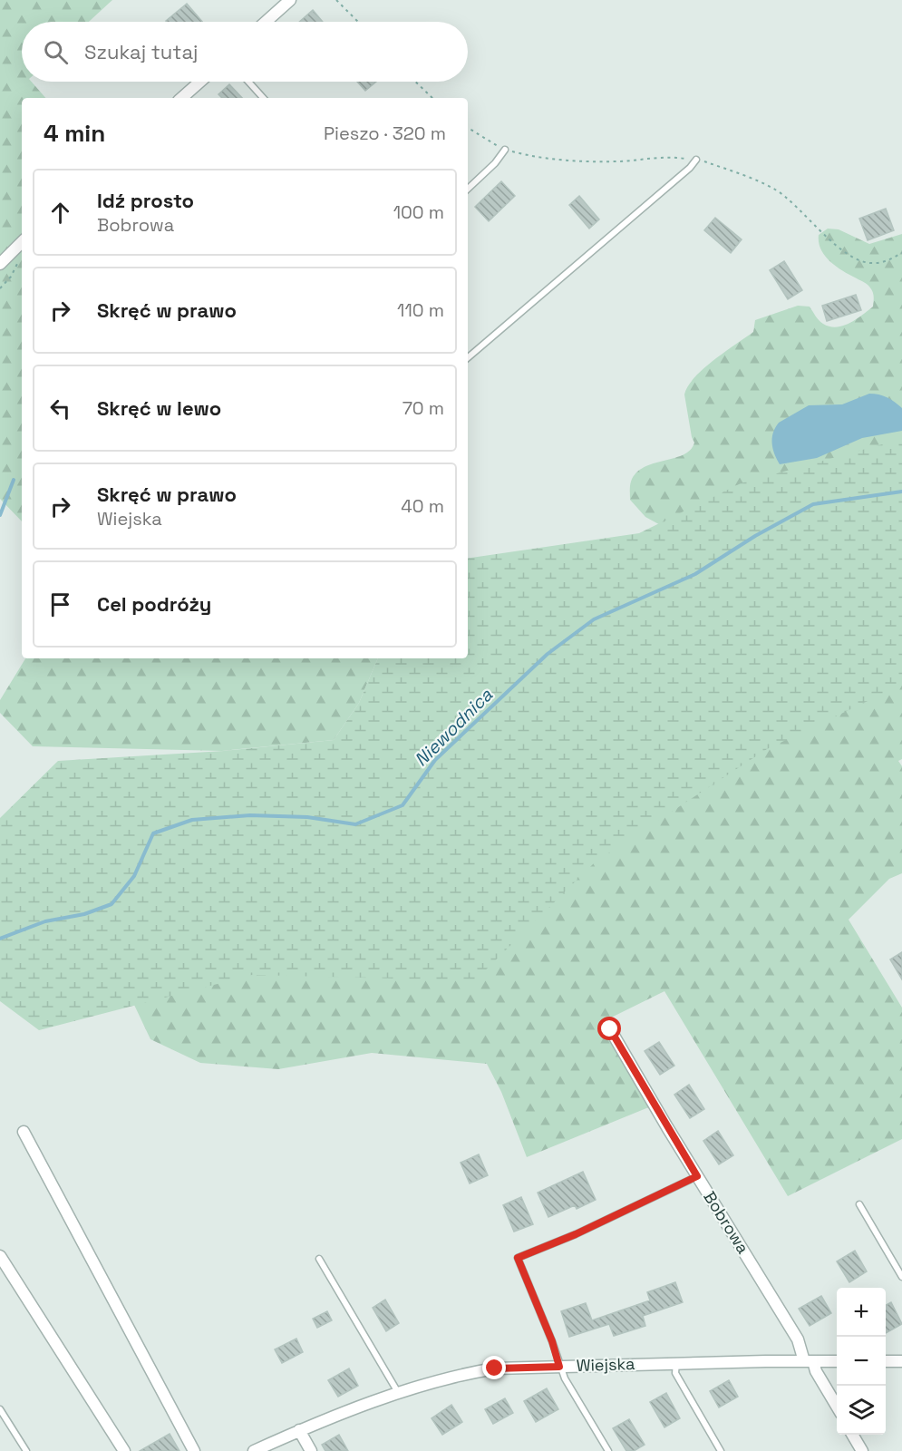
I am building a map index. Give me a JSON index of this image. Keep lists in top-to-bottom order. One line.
{"streets":{"street":["Bobrowa","Wiejska"]},"crossings":[["Bobrowa","Wiejska"]],"water":["Niewodnica"],"page":{"search":"Szukaj tutaj","heading":["4 min","Pieszo · 320 m"],"list":[["Idź prosto","Bobrowa","100 m"],["Skręć w prawo","110 m"],["Skręć w lewo","70 m"],["Skręć w prawo","Wiejska","40 m"],"Cel podróży"],"map_buttons":["+","−"]}}
